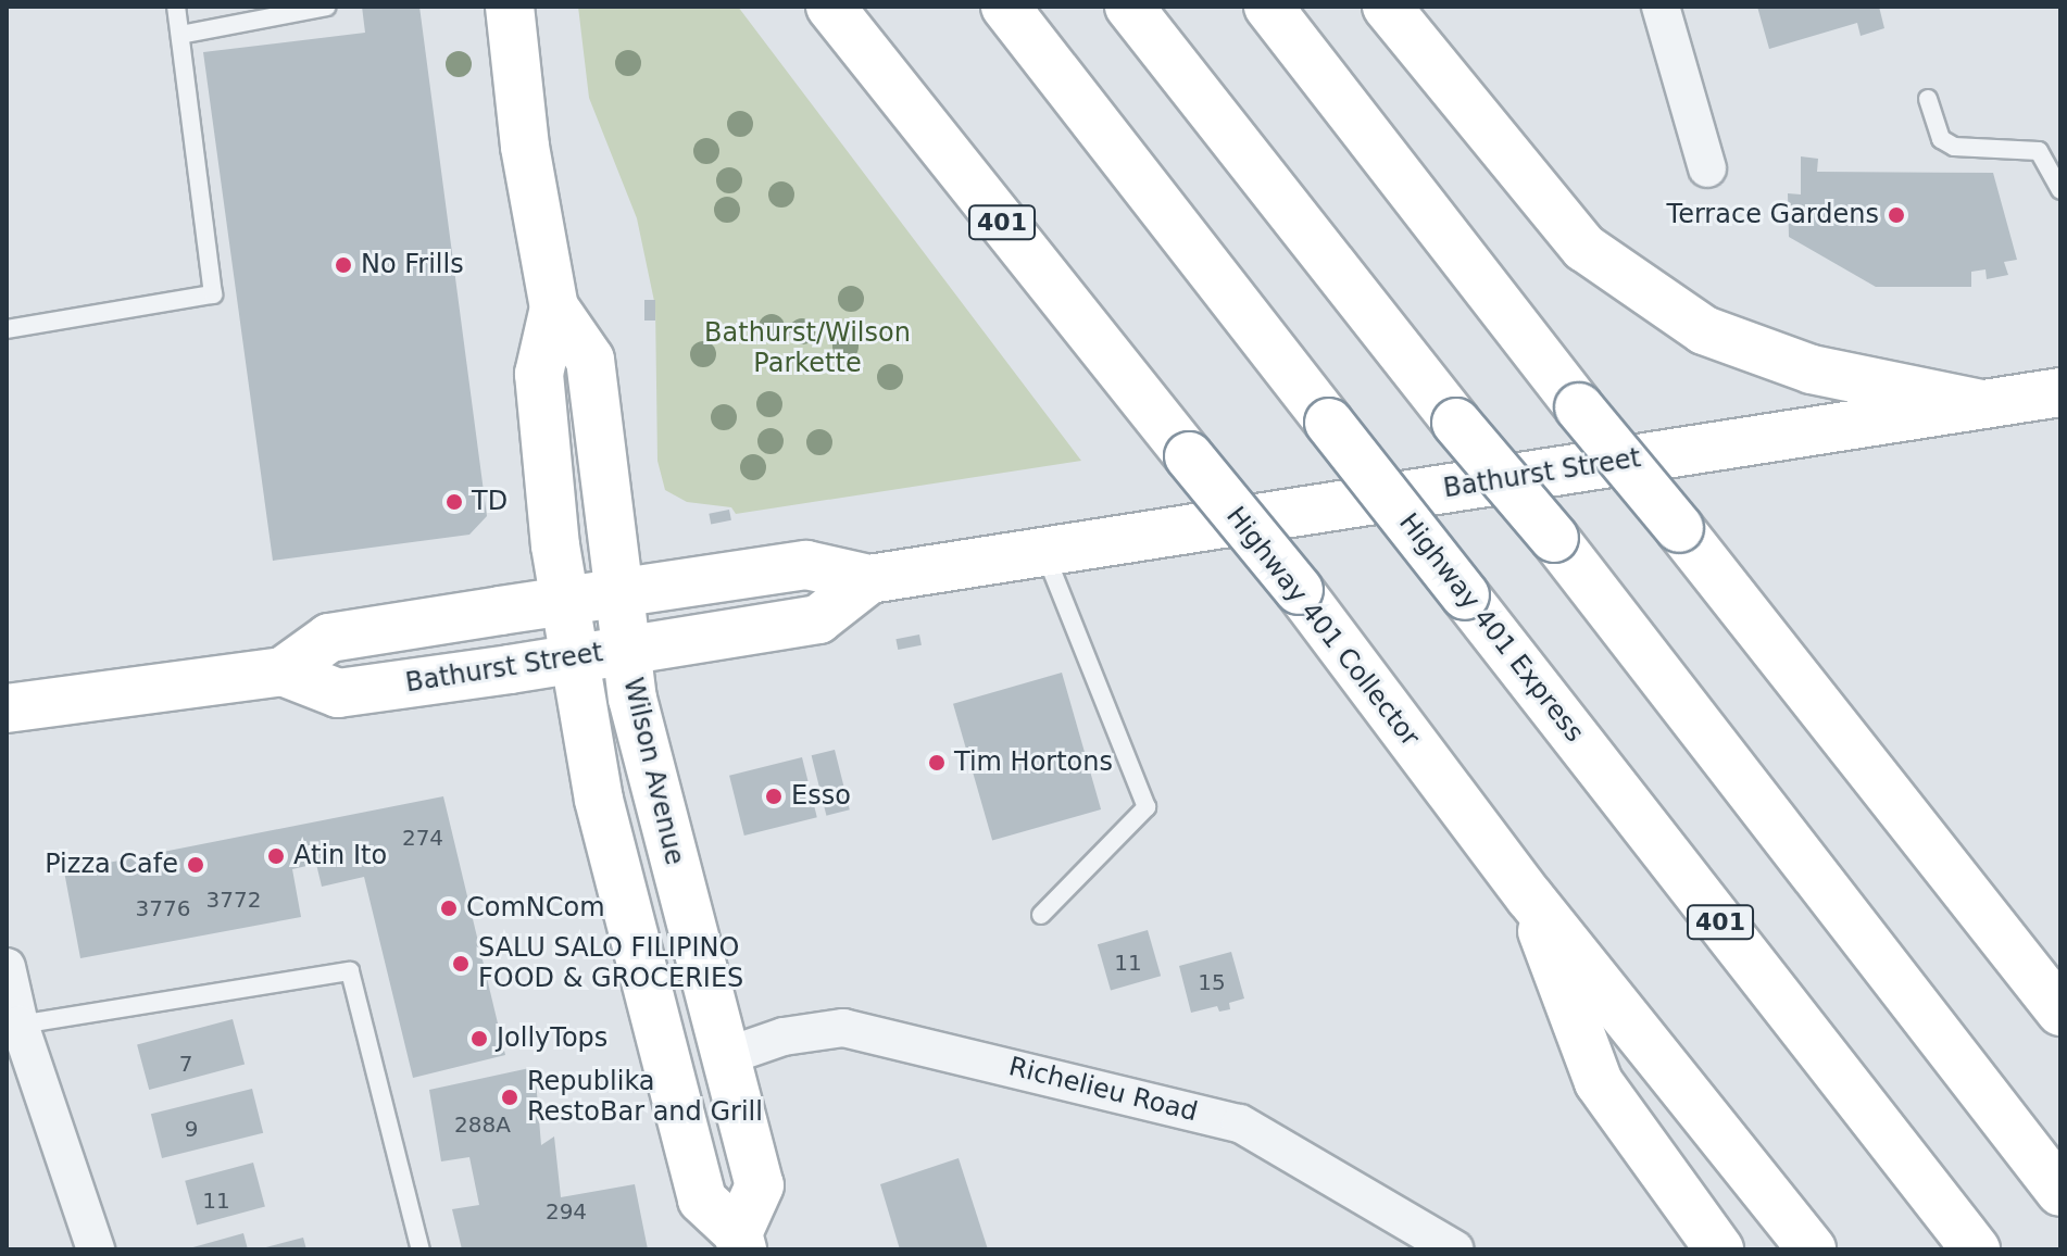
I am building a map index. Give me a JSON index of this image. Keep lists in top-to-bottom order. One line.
{"streets":{"main road":["401","Bathurst Street","Highway 401 Collector","Highway 401 Express","Wilson Avenue"],"street":["Richelieu Road"]},"crossings":[["Bathurst Street","Wilson Avenue"],["Wilson Avenue","Richelieu Road"]],"parks":["Bathurst/Wilson Parkette"],"places":["Terrace Gardens","No Frills","TD","Tim Hortons","Esso","Atin Ito","Pizza Cafe","ComNCom","SALU SALO FILIPINO FOOD & GROCERIES","JollyTops","Republika RestoBar and Grill"],"house_numbers":["274","3772","3776","11","15","7","288A","9","11","294"]}
